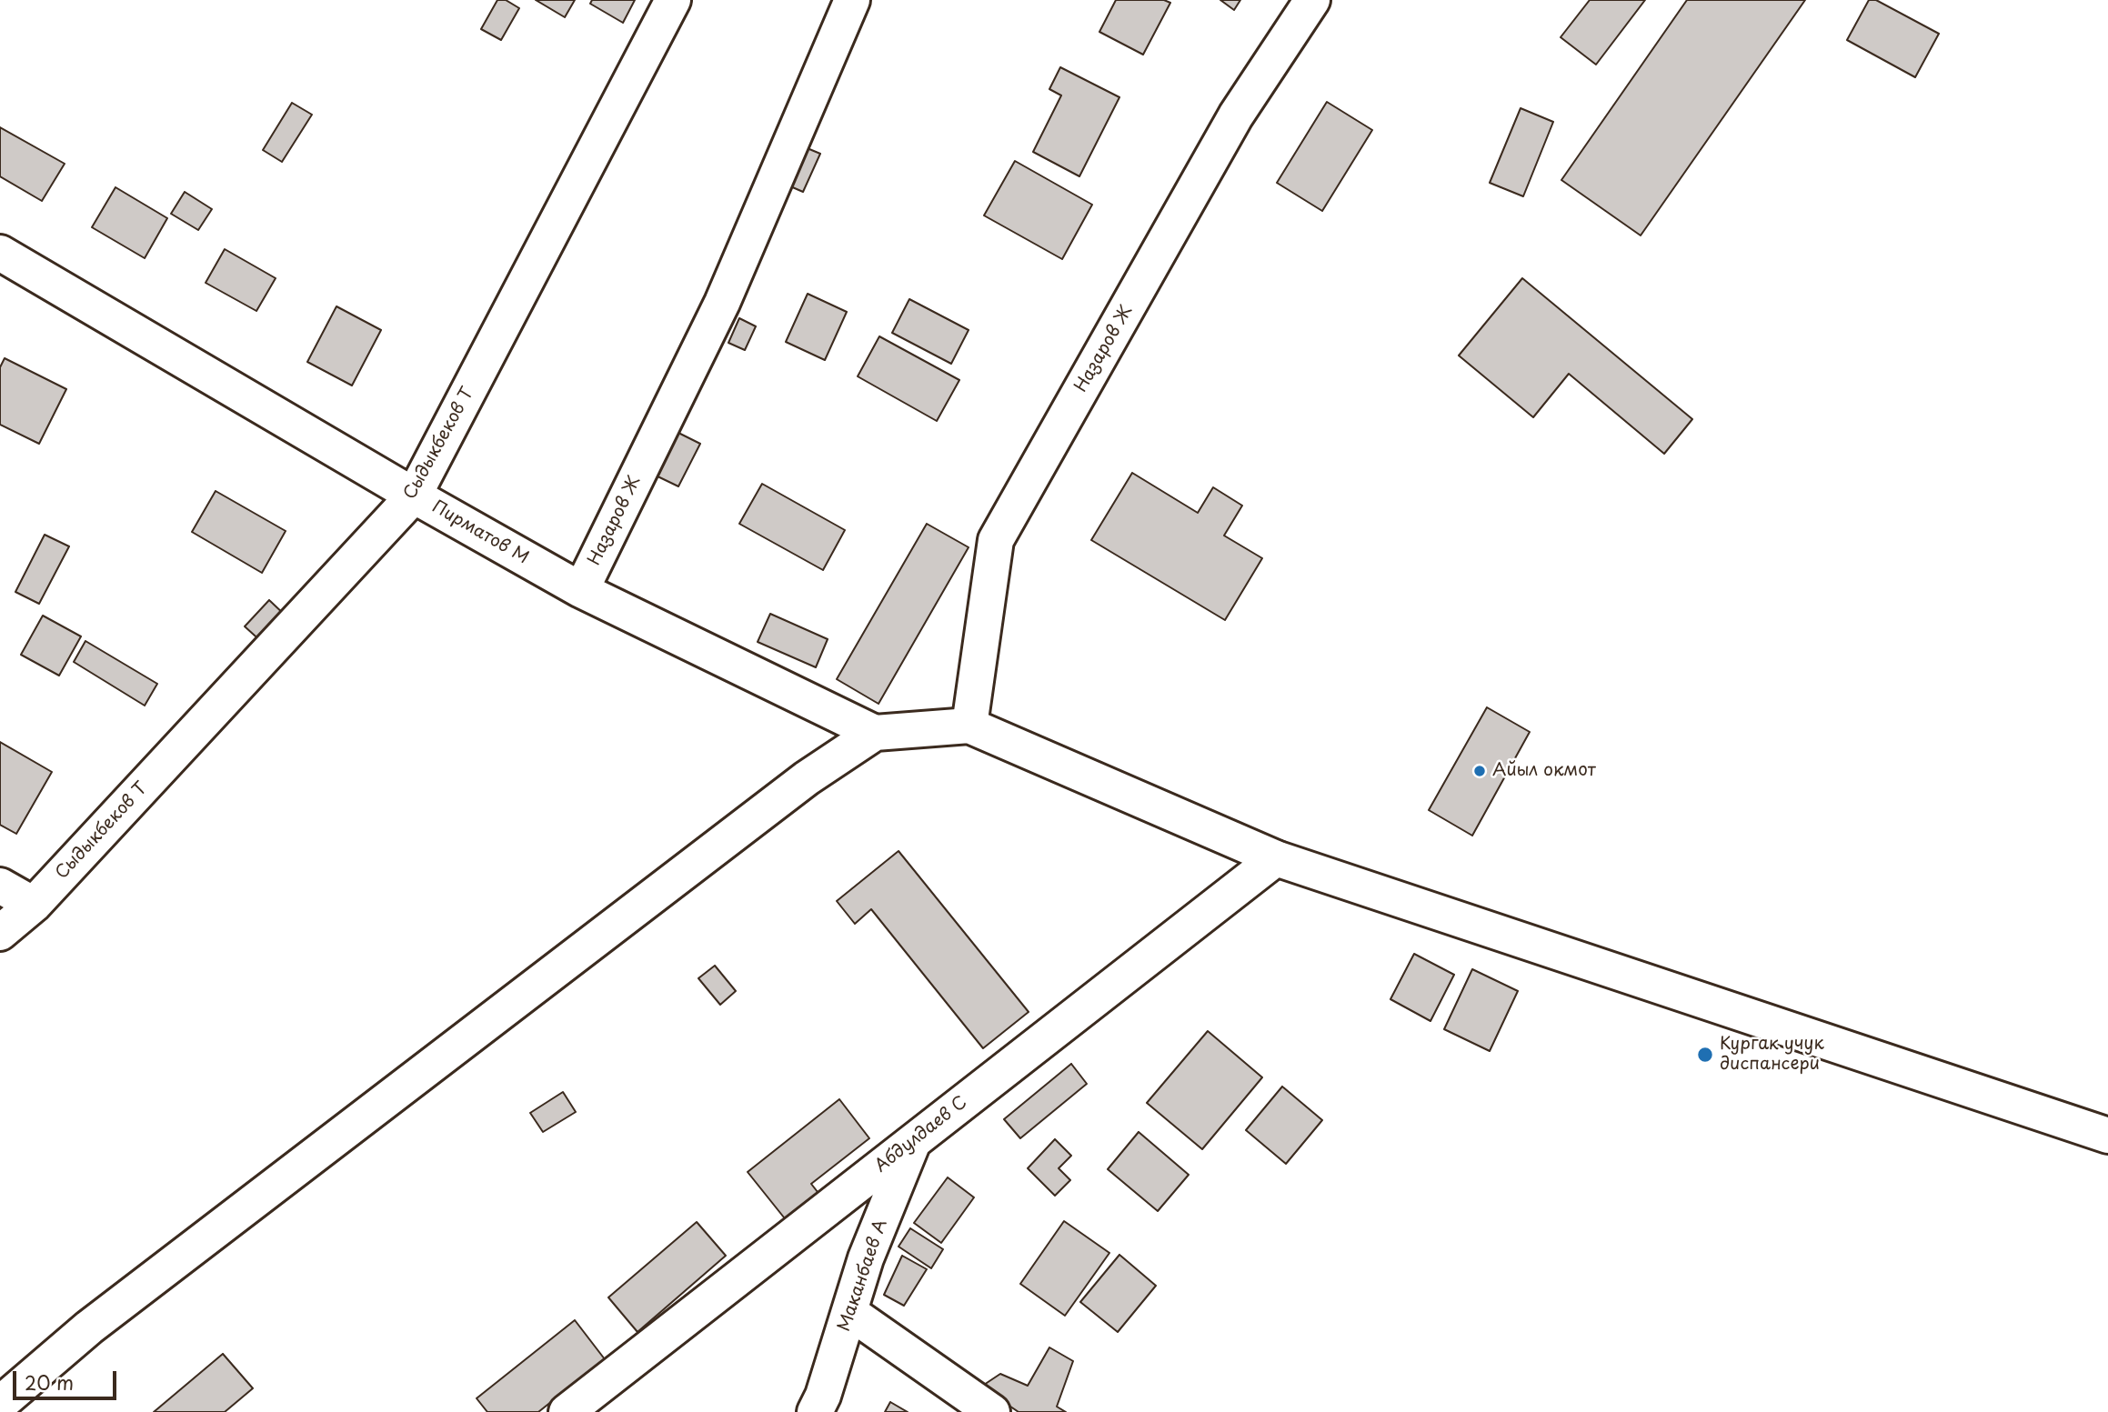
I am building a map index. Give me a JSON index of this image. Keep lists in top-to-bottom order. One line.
{"streets":{"main road":["Назаров Ж","Сыдыкбеков Т","Пирматов М","Абдулдаев С","Маканбаев А"]},"crossings":[["Назаров Ж","Пирматов М"],["Сыдыкбеков Т","Пирматов М"],["Абдулдаев С","Маканбаев А"]],"places":["Айыл окмот","Кургак учук диспансери"],"scale_bar":"20 m"}
